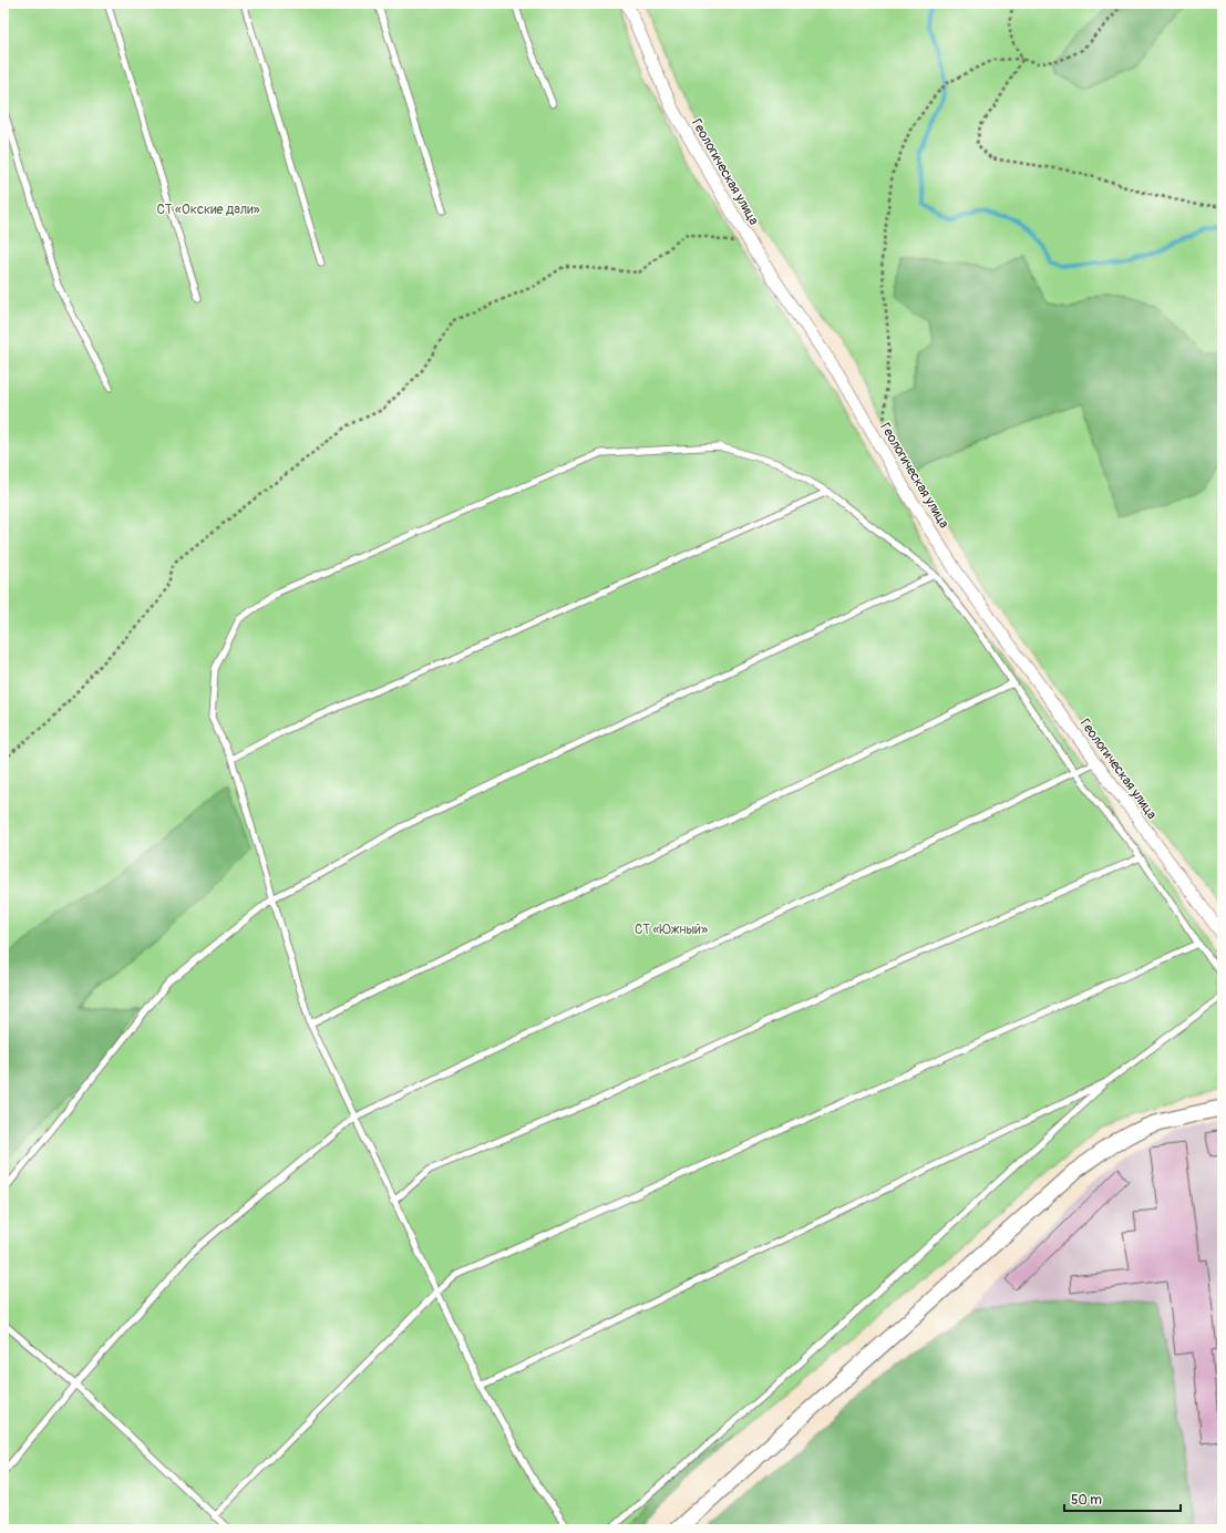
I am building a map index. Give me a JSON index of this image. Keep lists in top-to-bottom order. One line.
{"streets":{"street":["Геологическая улица"]},"parks":["СТ «Окские дали»","СТ «Южный»"],"scale_bar":"50 m"}
